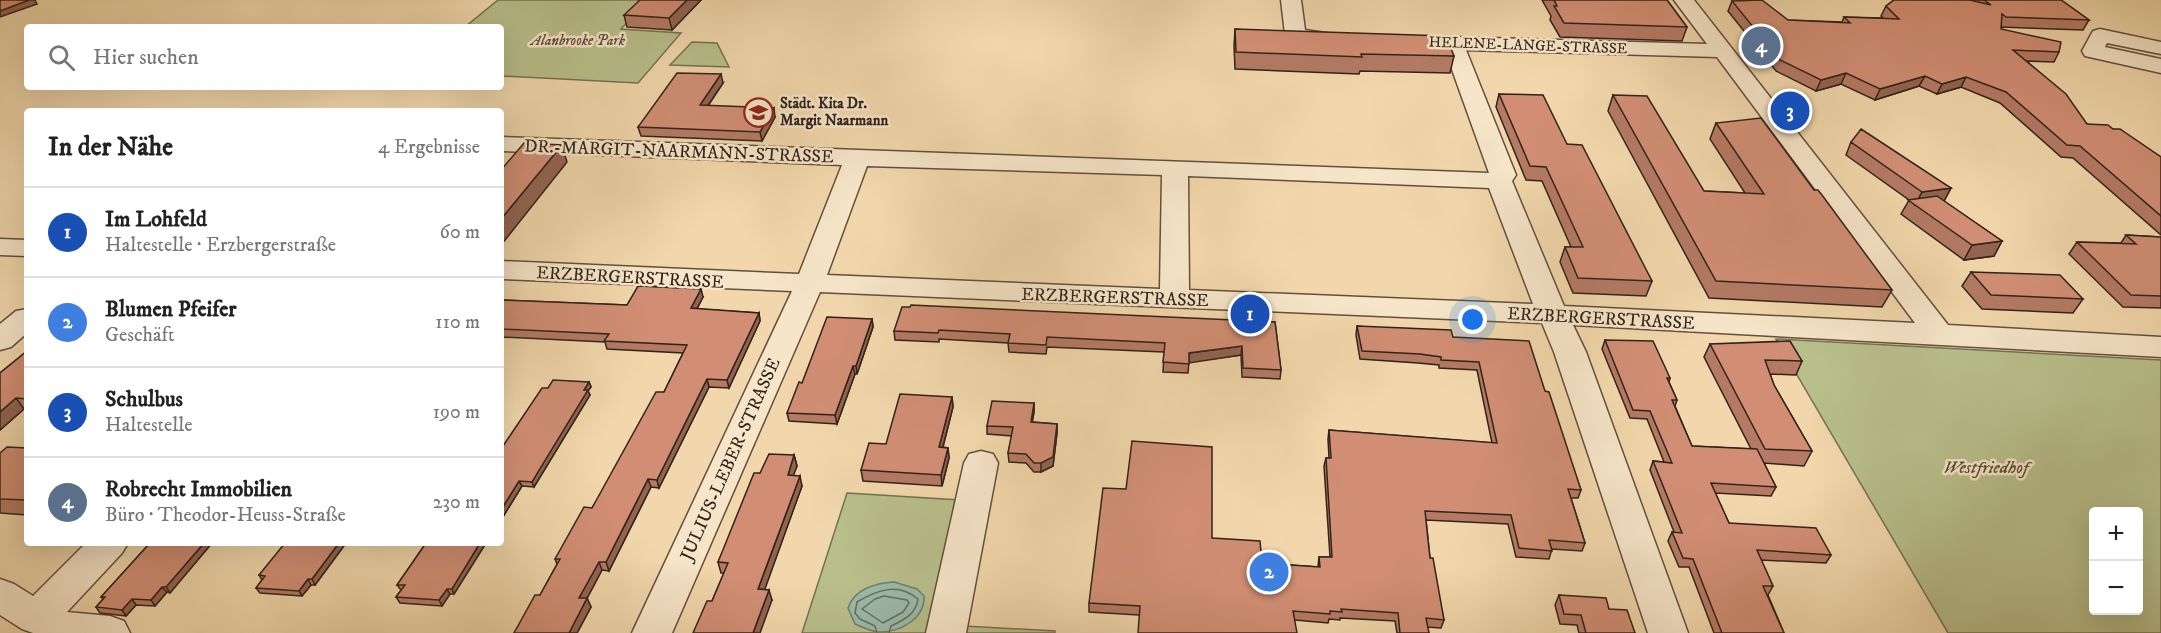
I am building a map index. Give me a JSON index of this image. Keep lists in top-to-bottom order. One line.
{"streets":{"street":["HELENE-LANGE-STRASSE","DR.-MARGIT-NAARMANN-STRASSE","ERZBERGERSTRASSE","JULIUS-LEBER-STRASSE"]},"crossings":[["DR.-MARGIT-NAARMANN-STRASSE","ERZBERGERSTRASSE"],["DR.-MARGIT-NAARMANN-STRASSE","JULIUS-LEBER-STRASSE"],["ERZBERGERSTRASSE","JULIUS-LEBER-STRASSE"]],"parks":["Alanbrooke Park","Westfriedhof"],"places":{"school or university":["Städt. Kita Dr. Margit Naarmann"]},"page":{"pins":["4","3","1","2"],"search":"Hier suchen","heading":["In der Nähe","4 Ergebnisse"],"list":[{"mark":"1","name":"Im Lohfeld","note":"Haltestelle · Erzbergerstraße","value":"60 m"},{"mark":"2","name":"Blumen Pfeifer","note":"Geschäft","value":"110 m"},{"mark":"3","name":"Schulbus","note":"Haltestelle","value":"190 m"},{"mark":"4","name":"Robrecht Immobilien","note":"Büro · Theodor-Heuss-Straße","value":"230 m"}],"map_buttons":["+","−"]}}
